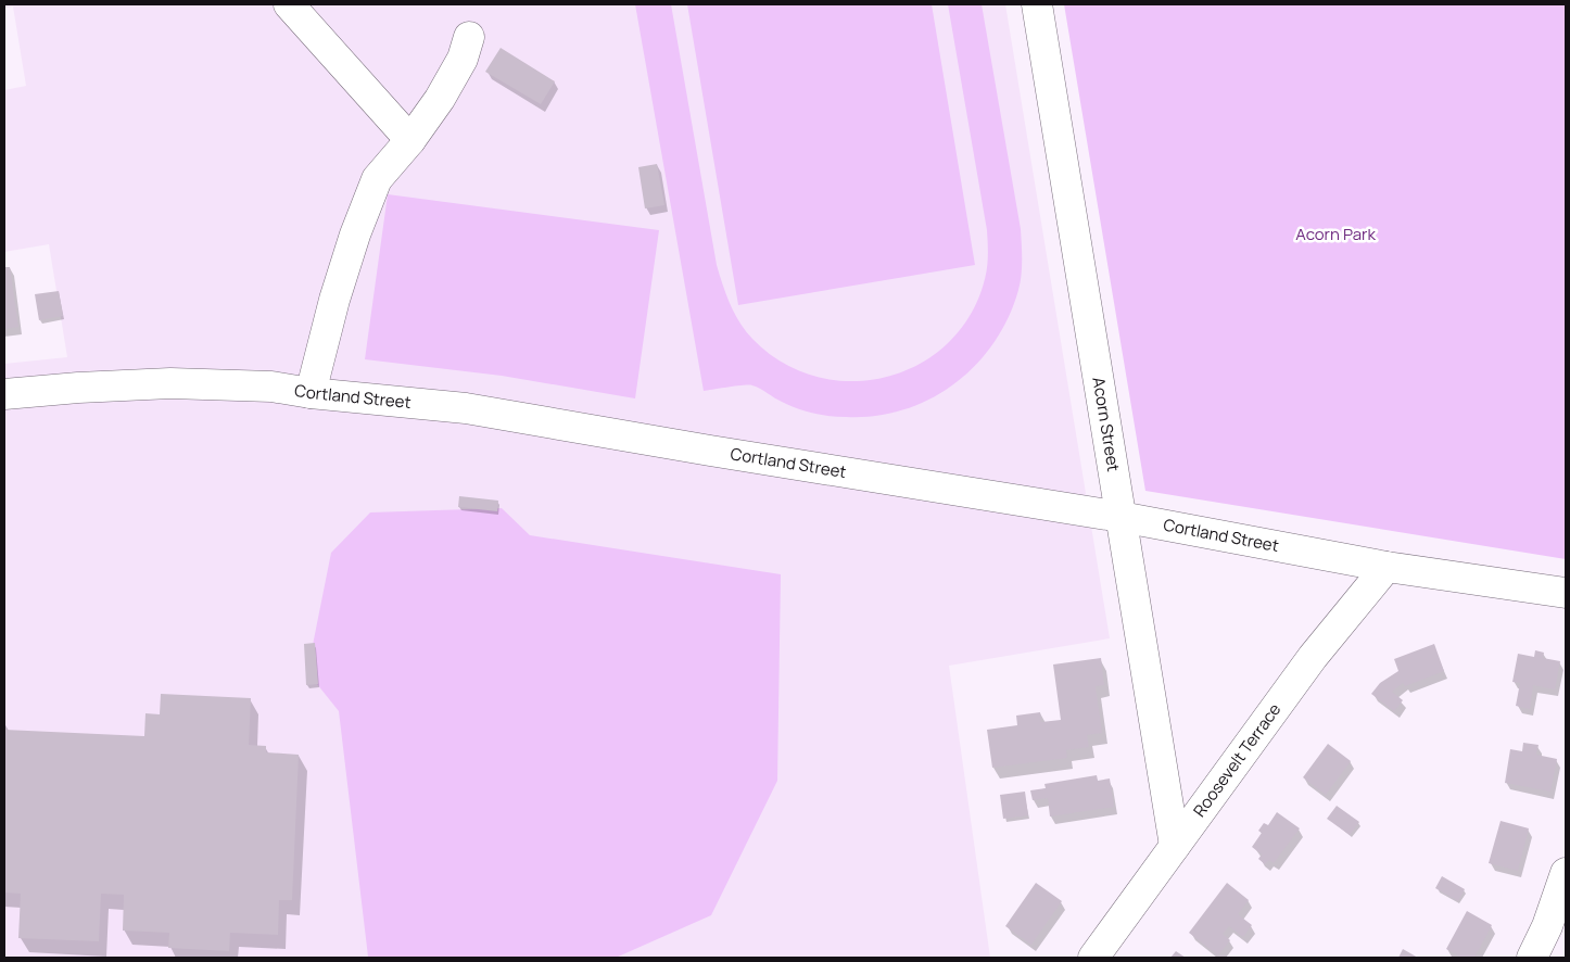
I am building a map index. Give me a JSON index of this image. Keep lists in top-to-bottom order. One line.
{"streets":{"street":["Cortland Street","Acorn Street","Roosevelt Terrace"]},"crossings":[["Cortland Street","Acorn Street"],["Cortland Street","Roosevelt Terrace"],["Acorn Street","Roosevelt Terrace"]],"parks":["Acorn Park"]}
